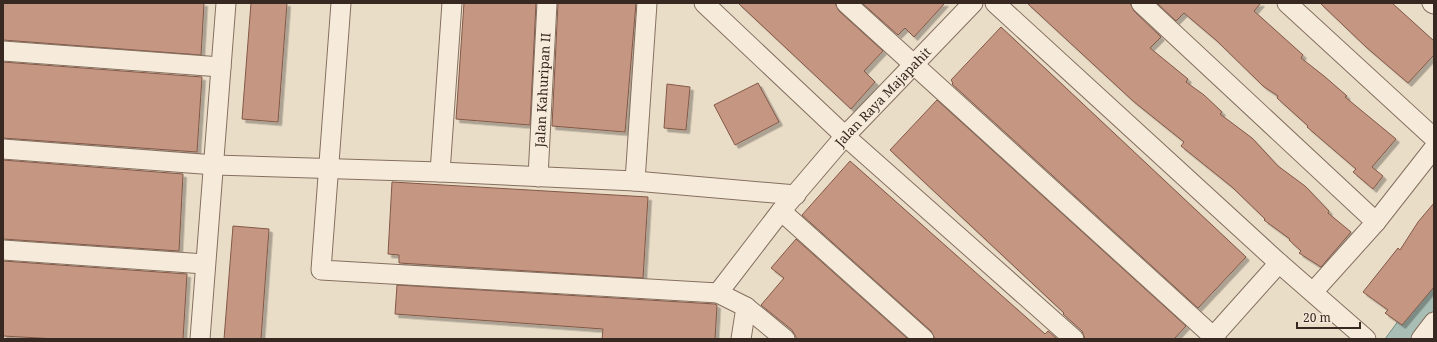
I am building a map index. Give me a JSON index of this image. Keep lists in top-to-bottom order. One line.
{"streets":{"street":["Jalan Kahuripan II","Jalan Raya Majapahit"]},"scale_bar":"20 m"}
